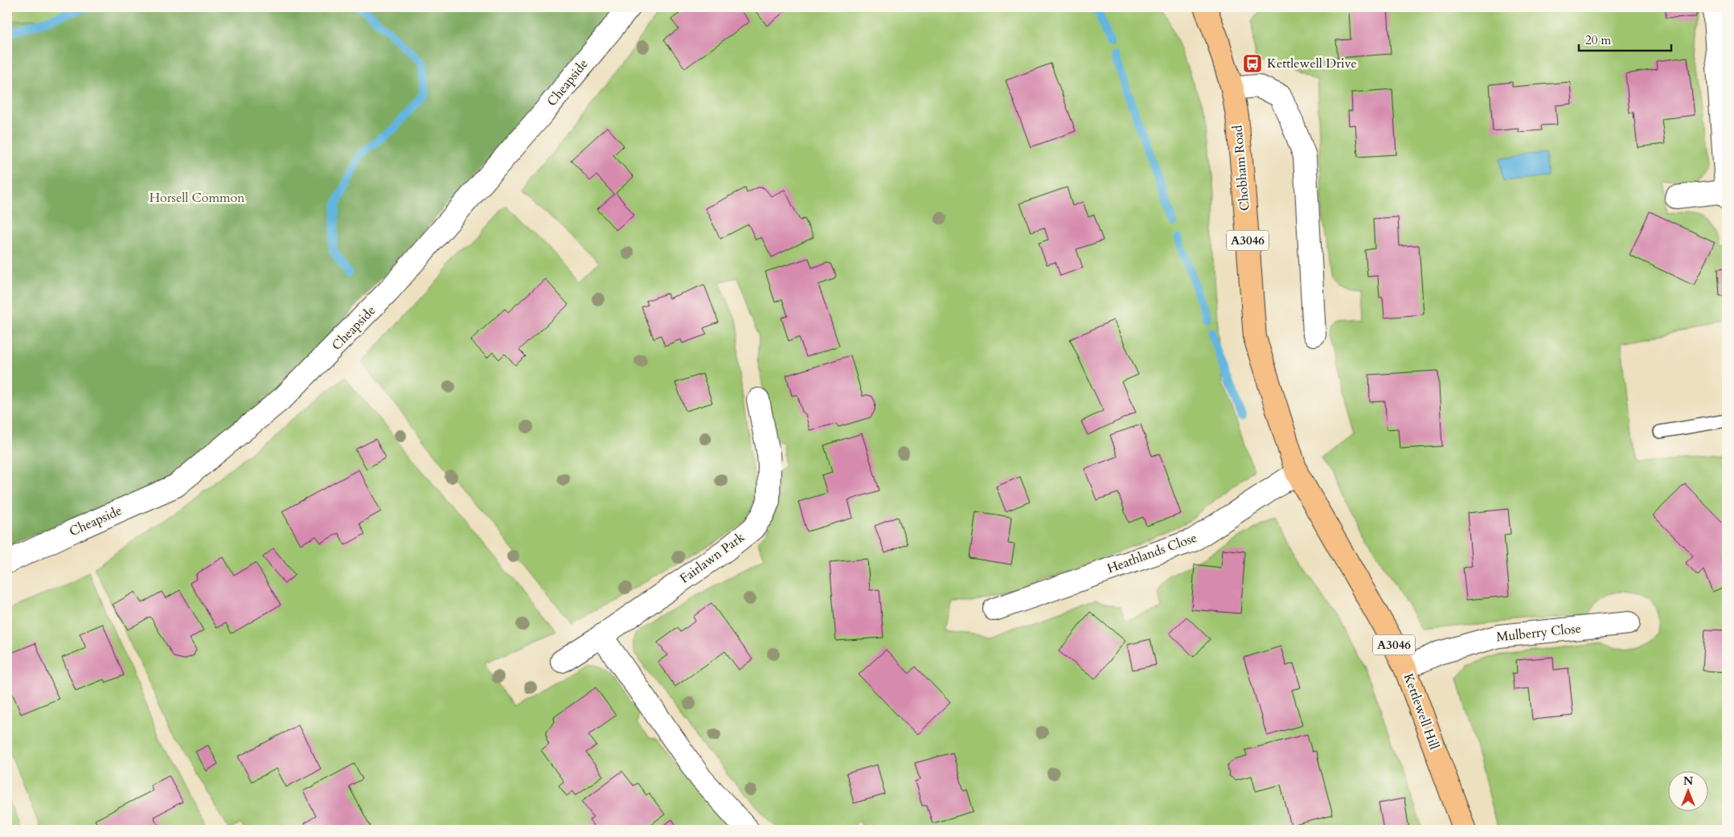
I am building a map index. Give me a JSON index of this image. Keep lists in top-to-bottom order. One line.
{"streets":{"main road":["Chobham Road","A3046","Kettlewell Hill"],"street":["Cheapside","Heathlands Close","Fairlawn Park","Mulberry Close"]},"crossings":[["Chobham Road","Heathlands Close"],["Chobham Road","Kettlewell Hill"],["Heathlands Close","Kettlewell Hill"],["Mulberry Close","Kettlewell Hill"]],"parks":["Horsell Common"],"places":{"bus stop":["Kettlewell Drive"]},"scale_bar":"20 m","north":"top"}
